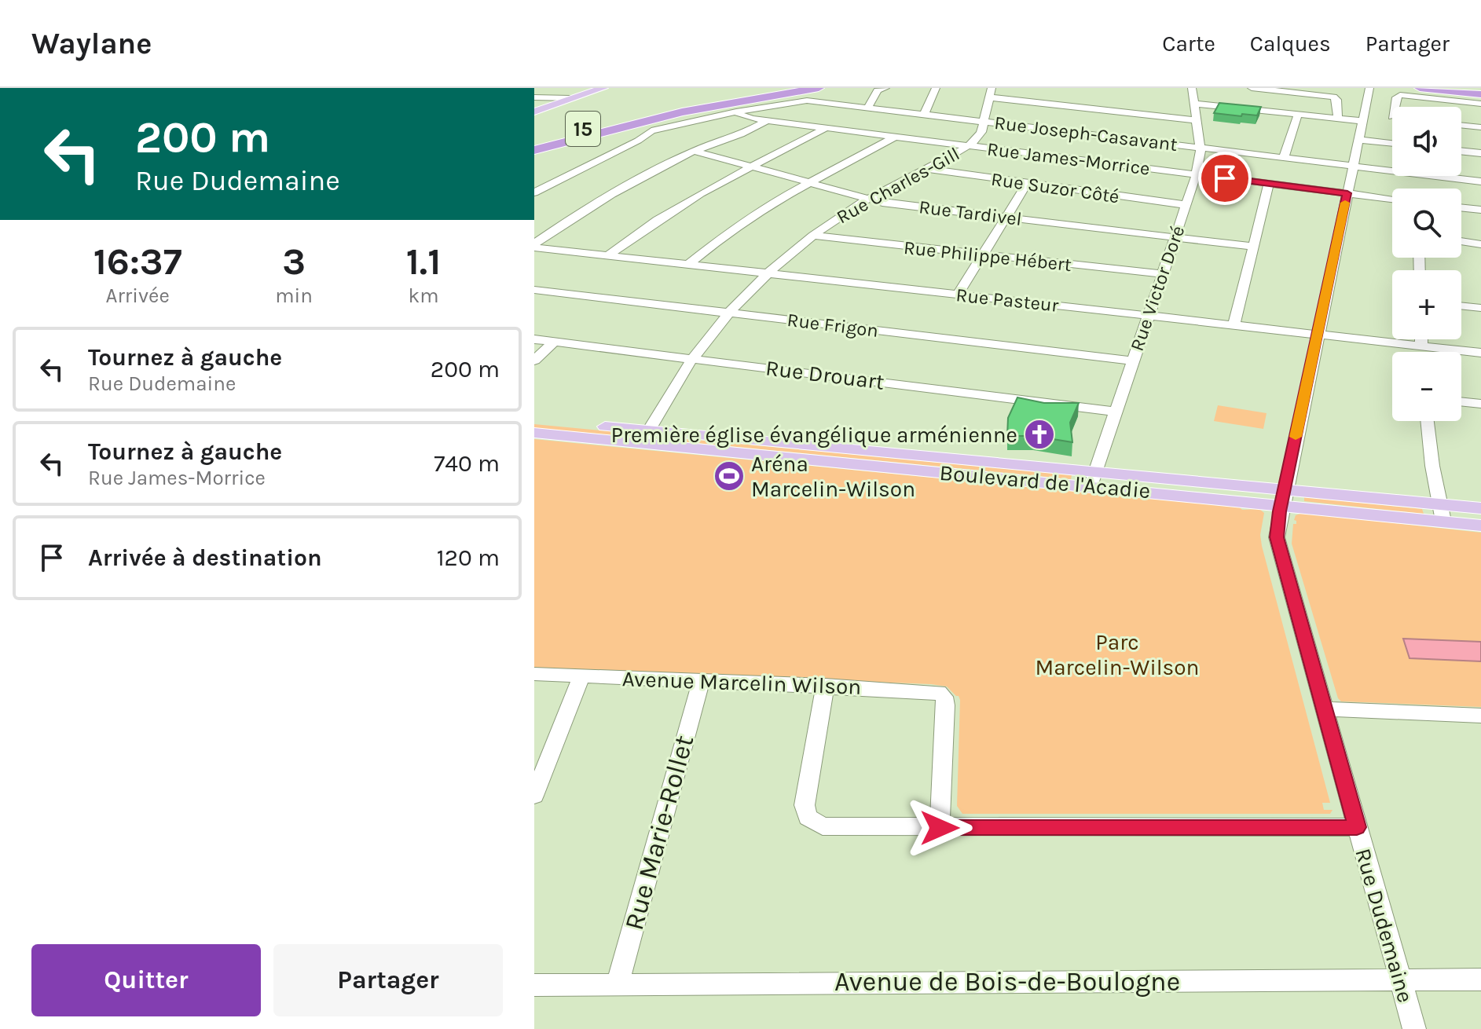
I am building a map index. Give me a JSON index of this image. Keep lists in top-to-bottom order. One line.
{"streets":{"highway":["15"],"main road":["Boulevard de l'Acadie"],"street":["Rue Joseph-Casavant","Rue James-Morrice","Rue Charles-Gill","Rue Suzor Côté","Rue Tardivel","Rue Philippe Hébert","Rue Victor Doré","Rue Pasteur","Rue Frigon","Rue Drouart","Avenue Marcelin Wilson","Rue Marie-Rollet","Rue Dudemaine","Avenue de Bois-de-Boulogne"]},"crossings":[["Rue Joseph-Casavant","Rue James-Morrice"],["Rue Joseph-Casavant","Rue Charles-Gill"],["Rue Joseph-Casavant","Rue Victor Doré"],["Rue Joseph-Casavant","Rue Dudemaine"],["Rue James-Morrice","Rue Charles-Gill"],["Rue James-Morrice","Rue Victor Doré"],["Rue James-Morrice","Rue Dudemaine"],["Rue Charles-Gill","Rue Suzor Côté"],["Rue Charles-Gill","Rue Tardivel"],["Rue Charles-Gill","Rue Philippe Hébert"],["Rue Charles-Gill","Rue Pasteur"],["Rue Charles-Gill","Rue Frigon"],["Rue Charles-Gill","Rue Drouart"],["Rue Charles-Gill","Boulevard de l'Acadie"],["Rue Suzor Côté","Rue Victor Doré"],["Rue Tardivel","Rue Victor Doré"],["Rue Philippe Hébert","Rue Victor Doré"],["Rue Victor Doré","Rue Pasteur"],["Rue Victor Doré","Rue Frigon"],["Rue Victor Doré","Rue Drouart"],["Rue Victor Doré","Boulevard de l'Acadie"],["Rue Pasteur","Rue Dudemaine"],["Boulevard de l'Acadie","Rue Dudemaine"],["Avenue Marcelin Wilson","Rue Marie-Rollet"],["Rue Marie-Rollet","Avenue de Bois-de-Boulogne"],["Rue Dudemaine","Avenue de Bois-de-Boulogne"]],"parks":["Parc Marcelin-Wilson"],"places":{"church":["Première église évangélique arménienne"],"sports":["Aréna Marcelin-Wilson"]},"page":{"header":"Waylane","nav":["Carte","Calques","Partager"],"turn":["200 m","Rue Dudemaine"],"map_buttons":["+","−"],"eta":["16:37","Arrivée","3","min","1.1","km"],"list":[{"name":"Tournez à gauche","note":"Rue Dudemaine","value":"200 m"},{"name":"Tournez à gauche","note":"Rue James-Morrice","value":"740 m"},{"name":"Arrivée à destination","value":"120 m"}],"buttons":["Quitter","Partager"]}}
